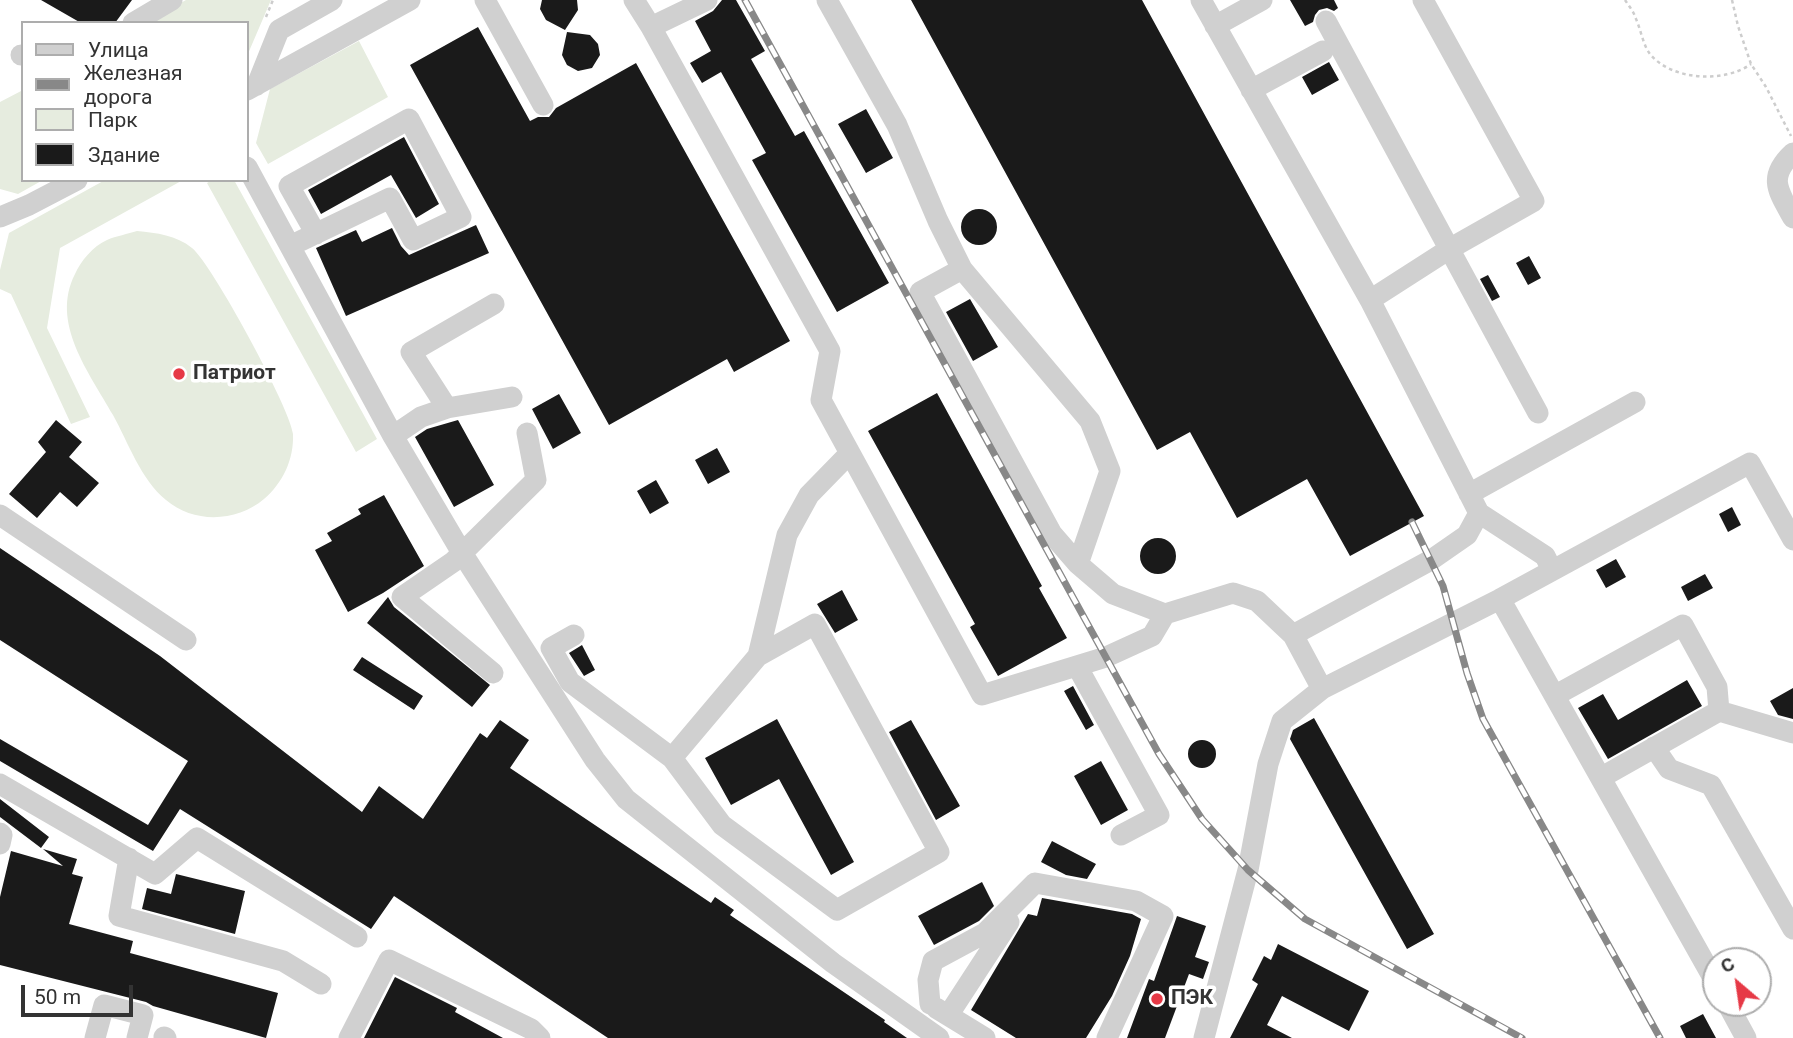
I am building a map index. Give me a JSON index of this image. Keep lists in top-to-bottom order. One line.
{"places":["Патриот","ПЭК"],"legend":["Улица","Железная дорога","Парк","Здание"],"scale_bar":"50 m","north":"top left"}
